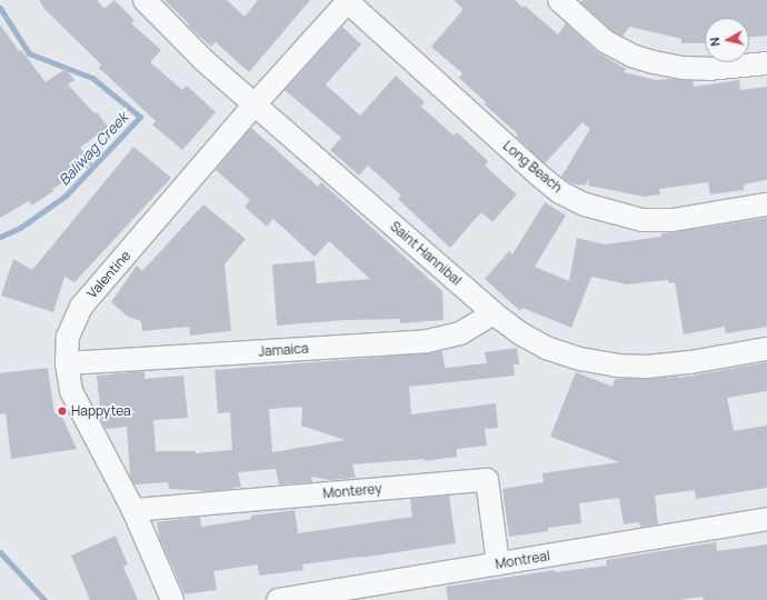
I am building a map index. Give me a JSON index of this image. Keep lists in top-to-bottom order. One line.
{"streets":{"street":["Long Beach","Saint Hannibal","Valentine","Jamaica","Monterey","Montreal"]},"crossings":[["Long Beach","Valentine"],["Saint Hannibal","Valentine"],["Saint Hannibal","Jamaica"],["Valentine","Jamaica"],["Valentine","Monterey"],["Monterey","Montreal"]],"water":["Baliwag Creek"],"places":["Happytea"],"north":"left"}
